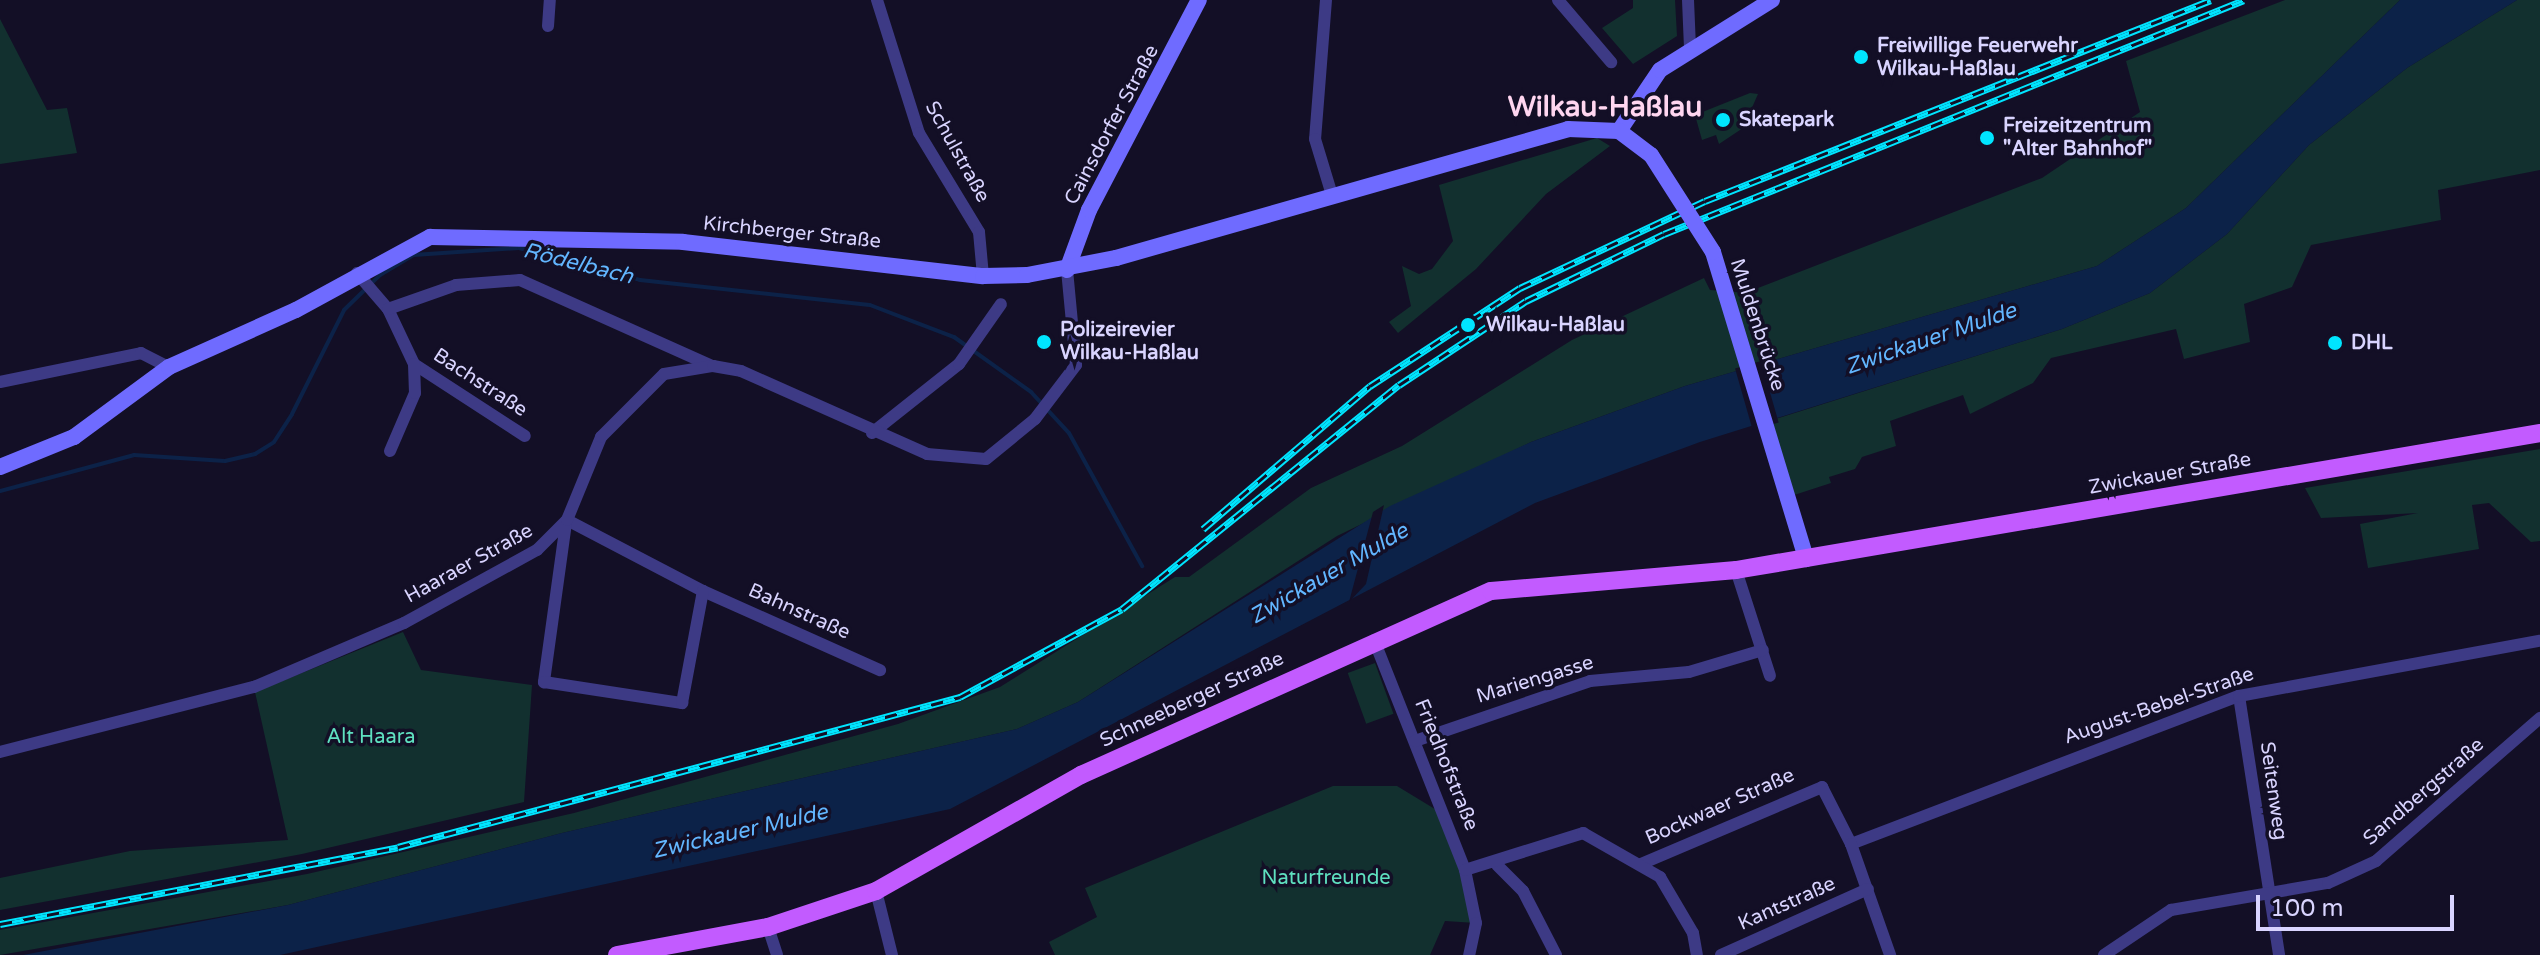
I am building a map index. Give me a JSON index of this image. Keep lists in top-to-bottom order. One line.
{"streets":{"main road":["Cainsdorfer Straße","Kirchberger Straße","Muldenbrücke","Zwickauer Straße","Schneeberger Straße"],"street":["Schulstraße","Bachstraße","Haaraer Straße","Bahnstraße","Mariengasse","August-Bebel-Straße","Friedhofstraße","Seitenweg","Sandbergstraße","Bockwaer Straße","Kantstraße"]},"crossings":[["Cainsdorfer Straße","Kirchberger Straße"],["Cainsdorfer Straße","Haaraer Straße"],["Schulstraße","Kirchberger Straße"],["Kirchberger Straße","Muldenbrücke"],["Kirchberger Straße","Bachstraße"],["Kirchberger Straße","Haaraer Straße"],["Muldenbrücke","Zwickauer Straße"],["Muldenbrücke","Schneeberger Straße"],["Zwickauer Straße","Schneeberger Straße"],["Haaraer Straße","Bahnstraße"],["Mariengasse","Friedhofstraße"],["Schneeberger Straße","Friedhofstraße"],["August-Bebel-Straße","Seitenweg"],["August-Bebel-Straße","Bockwaer Straße"],["Seitenweg","Sandbergstraße"]],"districts":["Wilkau-Haßlau"],"water":["Rödelbach","Zwickauer Mulde"],"parks":["Alt Haara","Naturfreunde"],"places":["Freiwillige Feuerwehr Wilkau-Haßlau","Skatepark","Freizeitzentrum \"Alter Bahnhof\"","Wilkau-Haßlau","Polizeirevier Wilkau-Haßlau","DHL"],"scale_bar":"100 m"}
